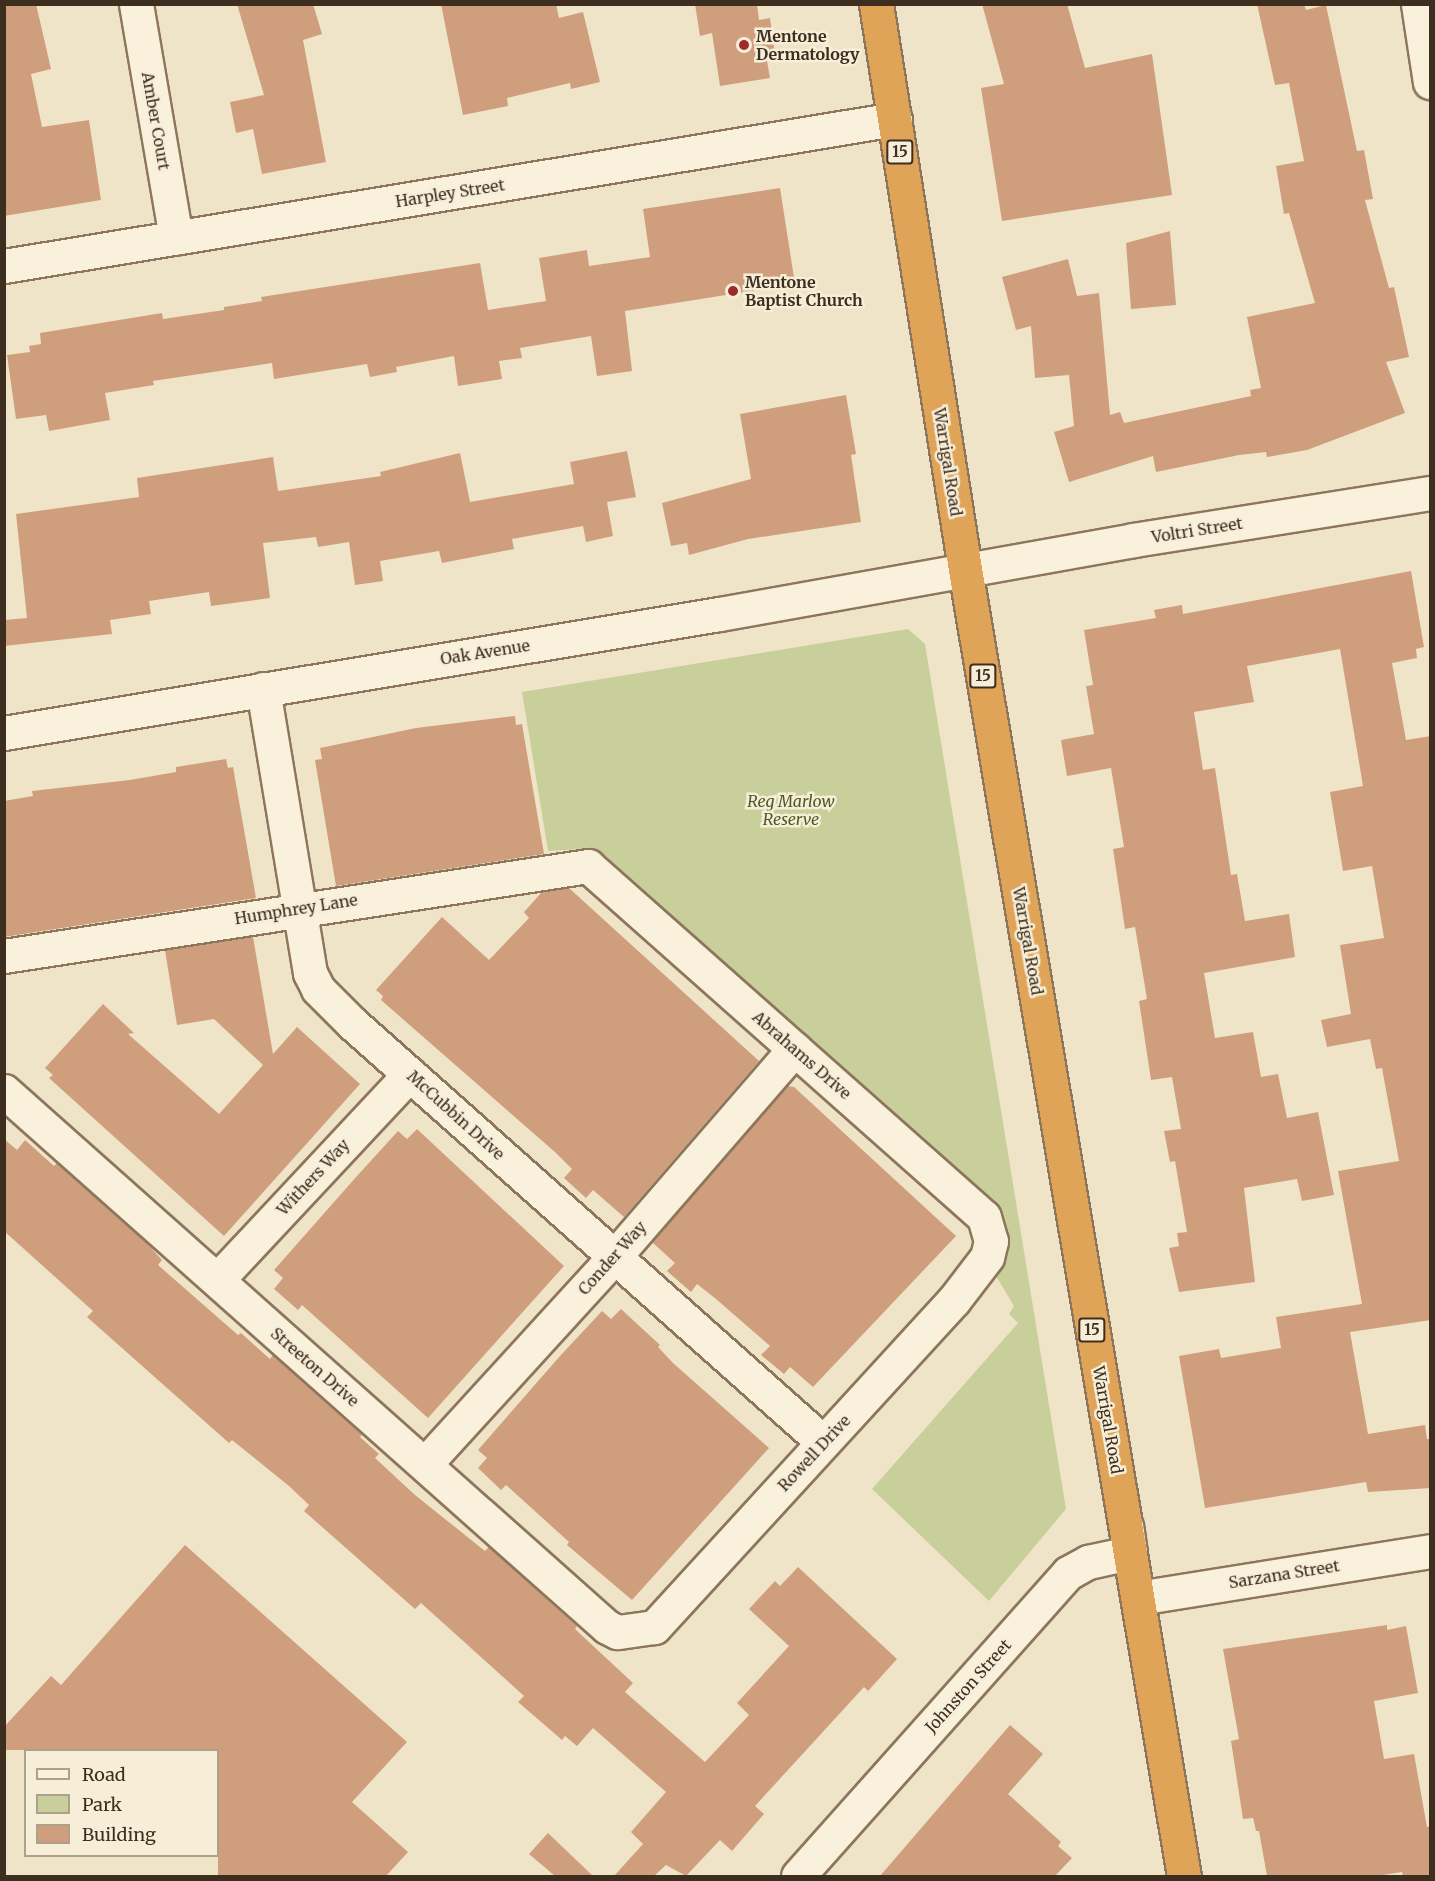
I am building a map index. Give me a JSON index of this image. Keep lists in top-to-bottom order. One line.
{"streets":{"highway":["15","Warrigal Road"],"street":["Amber Court","Harpley Street","Voltri Street","Oak Avenue","Humphrey Lane","Abrahams Drive","McCubbin Drive","Withers Way","Conder Way","Streeton Drive","Rowell Drive","Sarzana Street","Johnston Street"]},"crossings":[["Amber Court","Harpley Street"],["Harpley Street","Warrigal Road"],["Warrigal Road","Voltri Street"],["Warrigal Road","Oak Avenue"],["Warrigal Road","Sarzana Street"],["Warrigal Road","Johnston Street"],["Voltri Street","Oak Avenue"],["Oak Avenue","McCubbin Drive"],["Humphrey Lane","Abrahams Drive"],["Humphrey Lane","McCubbin Drive"],["Abrahams Drive","Conder Way"],["Abrahams Drive","Rowell Drive"],["McCubbin Drive","Withers Way"],["McCubbin Drive","Conder Way"],["McCubbin Drive","Rowell Drive"],["Withers Way","Streeton Drive"],["Conder Way","Streeton Drive"],["Streeton Drive","Rowell Drive"]],"parks":["Reg Marlow Reserve"],"places":["Mentone Dermatology","Mentone Baptist Church"],"legend":["Road","Park","Building"]}
